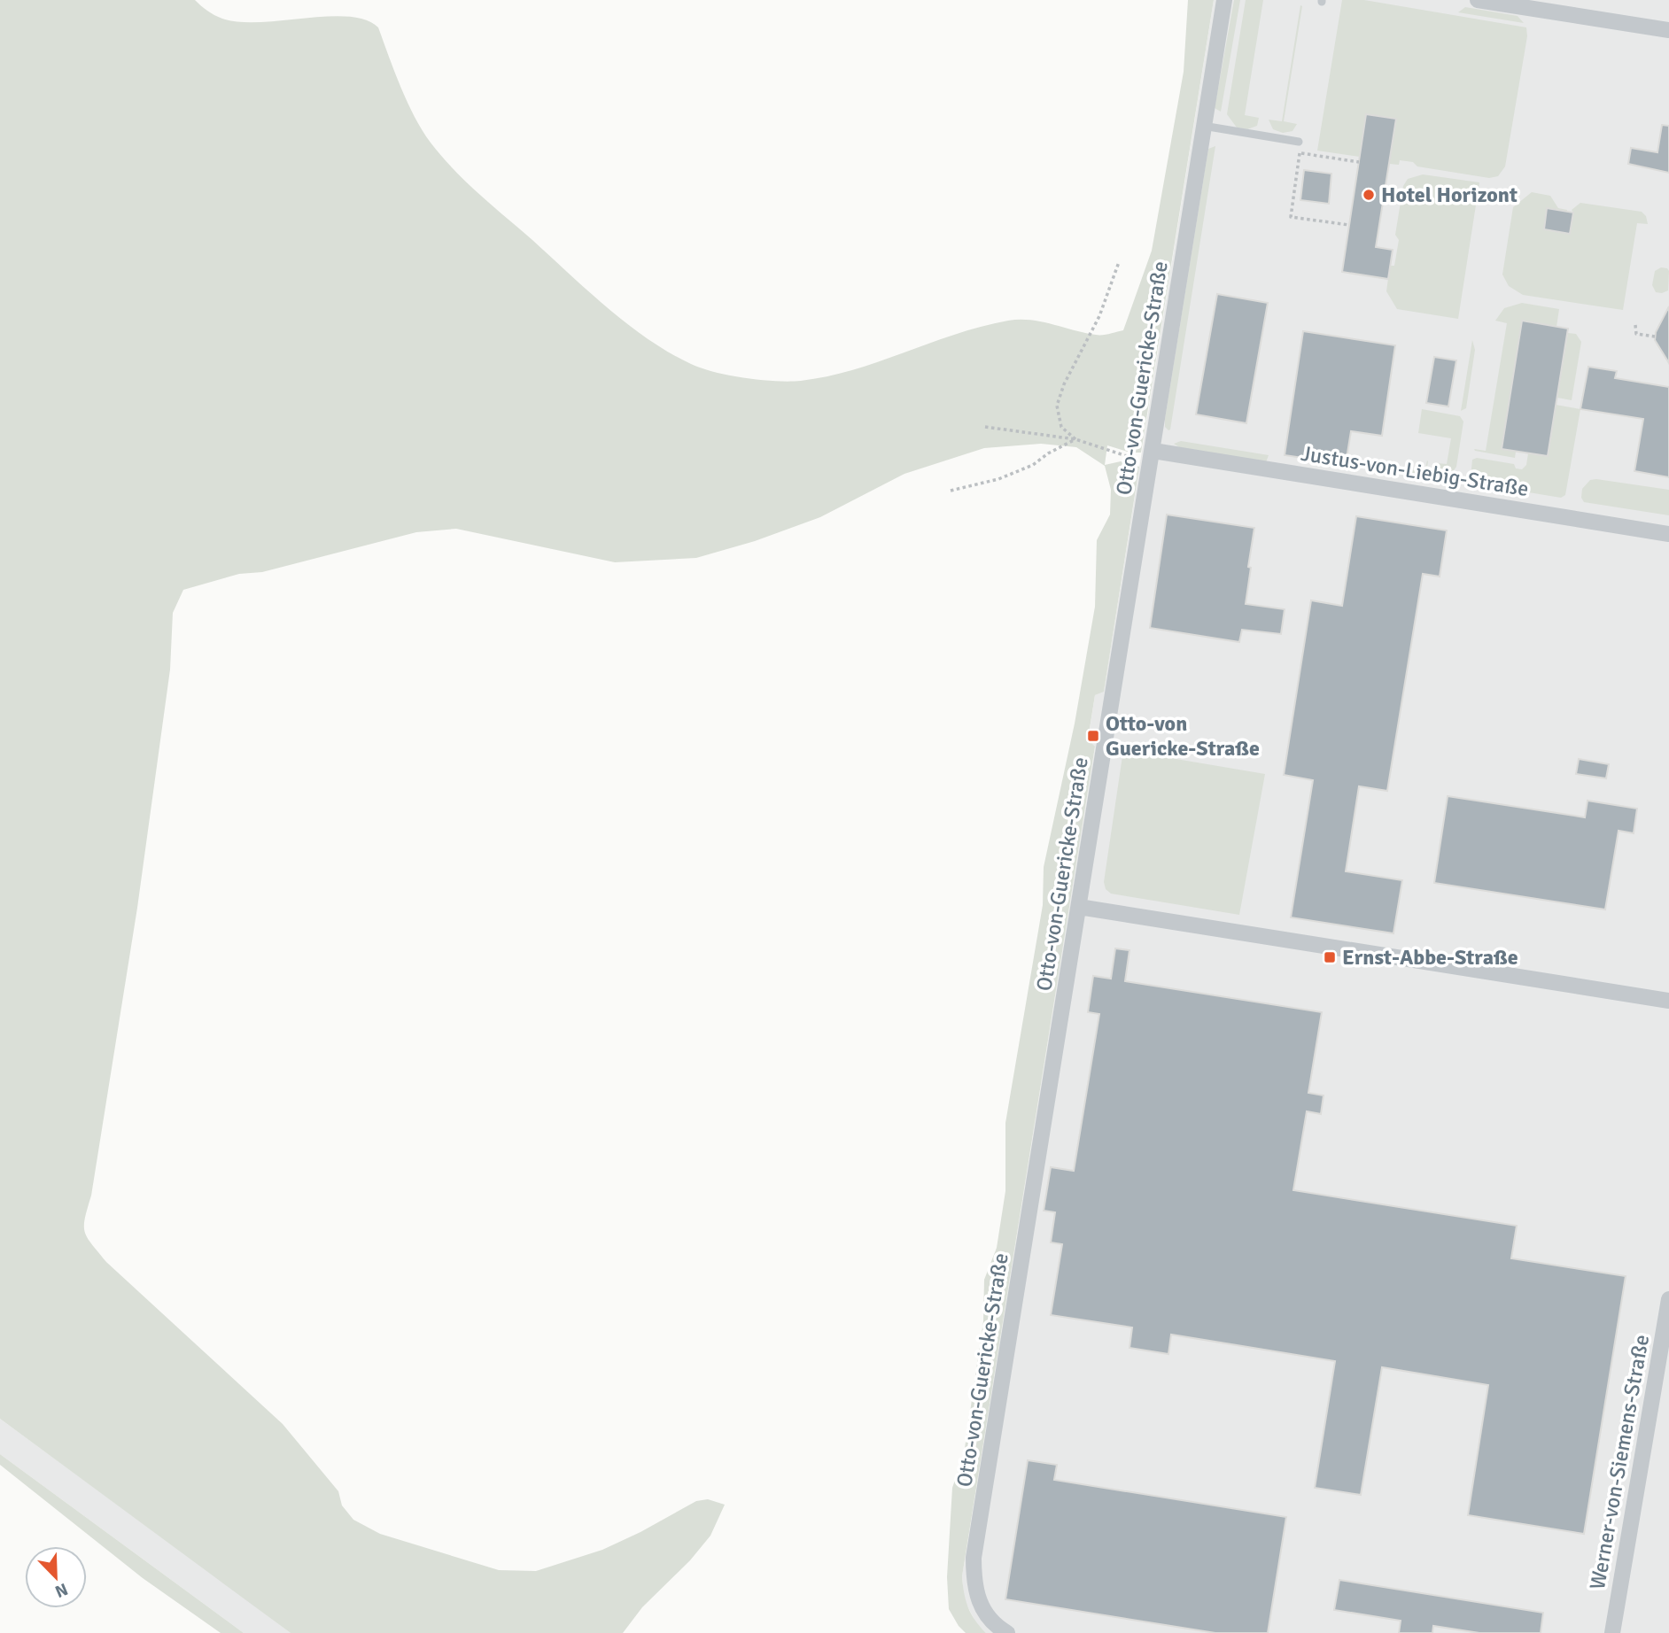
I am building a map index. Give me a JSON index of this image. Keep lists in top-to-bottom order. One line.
{"streets":{"street":["Otto-von-Guericke-Straße","Justus-von-Liebig-Straße","Werner-von-Siemens-Straße"]},"crossings":[["Otto-von-Guericke-Straße","Justus-von-Liebig-Straße"]],"places":{"other":["Hotel Horizont"],"transit":["Otto-von Guericke-Straße","Ernst-Abbe-Straße"]},"north":"bottom right"}
